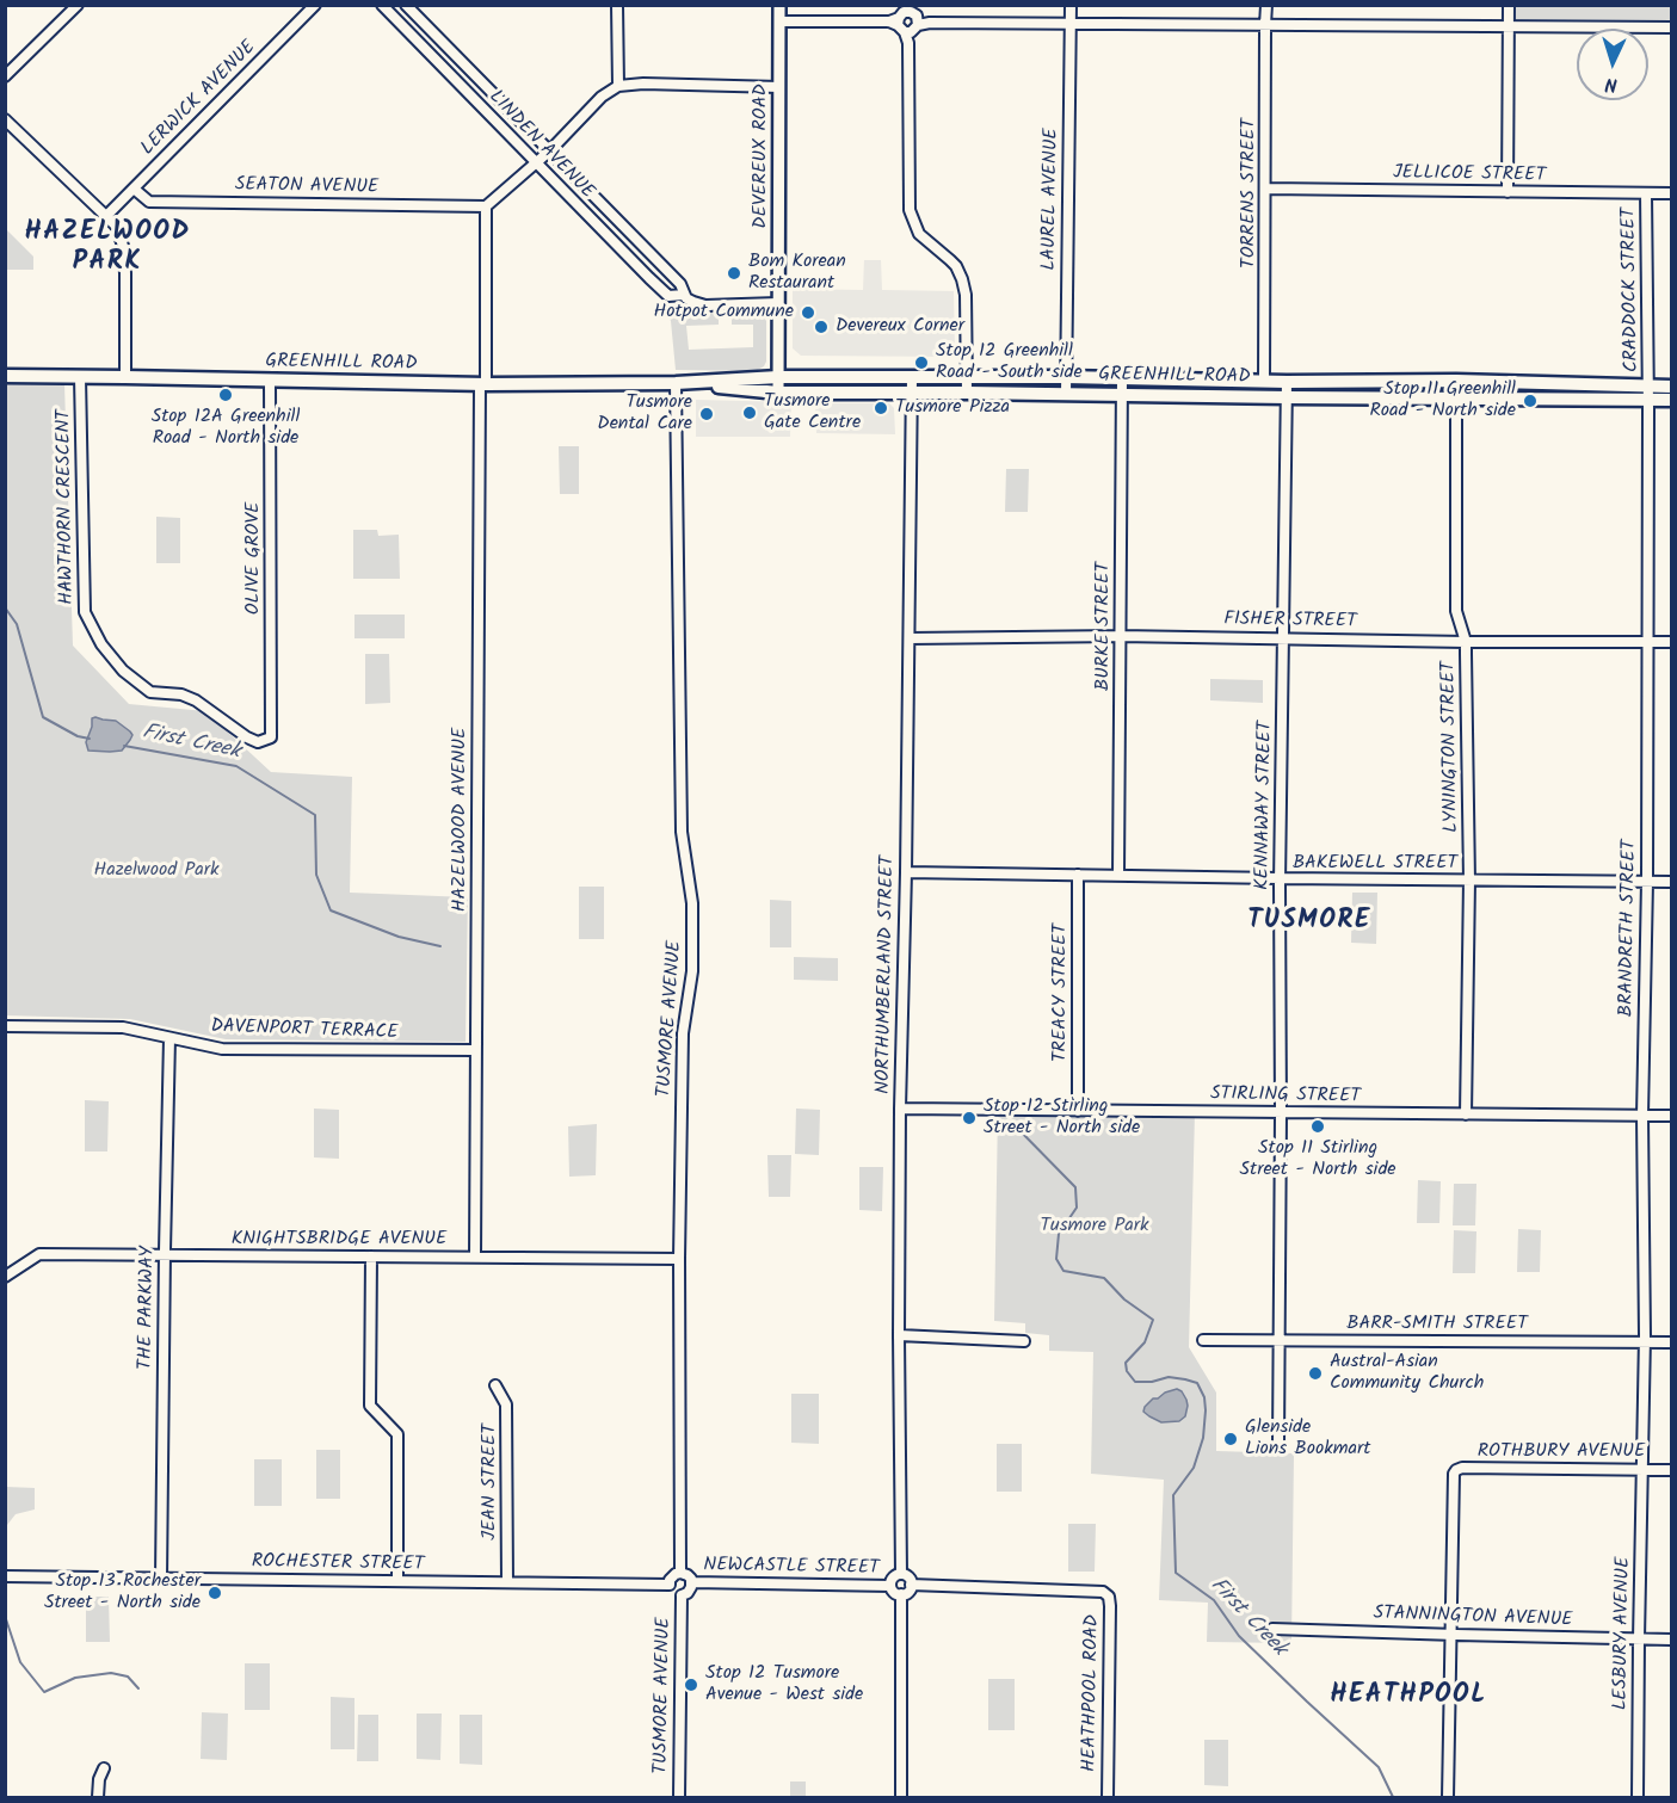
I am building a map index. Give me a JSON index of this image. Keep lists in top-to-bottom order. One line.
{"streets":{"main road":["GREENHILL ROAD"],"street":["LERWICK AVENUE","LINDEN AVENUE","DEVEREUX ROAD","JELLICOE STREET","SEATON AVENUE","TORRENS STREET","LAUREL AVENUE","CRADDOCK STREET","HAWTHORN CRESCENT","OLIVE GROVE","FISHER STREET","BURKE STREET","LYNINGTON STREET","KENNAWAY STREET","HAZELWOOD AVENUE","BAKEWELL STREET","BRANDRETH STREET","NORTHUMBERLAND STREET","TREACY STREET","TUSMORE AVENUE","DAVENPORT TERRACE","STIRLING STREET","KNIGHTSBRIDGE AVENUE","THE PARKWAY","BARR-SMITH STREET","ROTHBURY AVENUE","JEAN STREET","ROCHESTER STREET","NEWCASTLE STREET","STANNINGTON AVENUE","LESBURY AVENUE","HEATHPOOL ROAD"]},"crossings":[["LERWICK AVENUE","SEATON AVENUE"],["LINDEN AVENUE","DEVEREUX ROAD"],["DEVEREUX ROAD","GREENHILL ROAD"],["JELLICOE STREET","TORRENS STREET"],["JELLICOE STREET","CRADDOCK STREET"],["SEATON AVENUE","HAZELWOOD AVENUE"],["TORRENS STREET","GREENHILL ROAD"],["LAUREL AVENUE","GREENHILL ROAD"],["CRADDOCK STREET","GREENHILL ROAD"],["CRADDOCK STREET","BRANDRETH STREET"],["GREENHILL ROAD","HAWTHORN CRESCENT"],["GREENHILL ROAD","OLIVE GROVE"],["GREENHILL ROAD","BURKE STREET"],["GREENHILL ROAD","LYNINGTON STREET"],["GREENHILL ROAD","KENNAWAY STREET"],["GREENHILL ROAD","HAZELWOOD AVENUE"],["GREENHILL ROAD","BRANDRETH STREET"],["GREENHILL ROAD","NORTHUMBERLAND STREET"],["GREENHILL ROAD","TUSMORE AVENUE"],["HAWTHORN CRESCENT","OLIVE GROVE"],["FISHER STREET","BURKE STREET"],["FISHER STREET","LYNINGTON STREET"],["FISHER STREET","KENNAWAY STREET"],["FISHER STREET","BRANDRETH STREET"],["FISHER STREET","NORTHUMBERLAND STREET"],["BURKE STREET","BAKEWELL STREET"],["LYNINGTON STREET","BAKEWELL STREET"],["LYNINGTON STREET","STIRLING STREET"],["KENNAWAY STREET","BAKEWELL STREET"],["KENNAWAY STREET","STIRLING STREET"],["KENNAWAY STREET","BARR-SMITH STREET"],["HAZELWOOD AVENUE","DAVENPORT TERRACE"],["HAZELWOOD AVENUE","KNIGHTSBRIDGE AVENUE"],["BAKEWELL STREET","BRANDRETH STREET"],["BAKEWELL STREET","NORTHUMBERLAND STREET"],["BAKEWELL STREET","TREACY STREET"],["BRANDRETH STREET","STIRLING STREET"],["BRANDRETH STREET","BARR-SMITH STREET"],["BRANDRETH STREET","ROTHBURY AVENUE"],["BRANDRETH STREET","LESBURY AVENUE"],["NORTHUMBERLAND STREET","STIRLING STREET"],["NORTHUMBERLAND STREET","NEWCASTLE STREET"],["NORTHUMBERLAND STREET","HEATHPOOL ROAD"],["TREACY STREET","STIRLING STREET"],["TUSMORE AVENUE","KNIGHTSBRIDGE AVENUE"],["TUSMORE AVENUE","ROCHESTER STREET"],["TUSMORE AVENUE","NEWCASTLE STREET"],["DAVENPORT TERRACE","THE PARKWAY"],["KNIGHTSBRIDGE AVENUE","THE PARKWAY"],["THE PARKWAY","ROCHESTER STREET"],["ROTHBURY AVENUE","STANNINGTON AVENUE"],["ROTHBURY AVENUE","LESBURY AVENUE"],["JEAN STREET","ROCHESTER STREET"],["ROCHESTER STREET","NEWCASTLE STREET"],["NEWCASTLE STREET","HEATHPOOL ROAD"],["STANNINGTON AVENUE","LESBURY AVENUE"]],"districts":["HAZELWOOD PARK","TUSMORE","HEATHPOOL"],"water":["First Creek"],"parks":["Hazelwood Park","Tusmore Park"],"places":["Bom Korean Restaurant","Hotpot Commune","Devereux Corner","Stop 12 Greenhill Road - South side","Stop 12A Greenhill Road - North side","Stop 11 Greenhill Road - North side","Tusmore Pizza","Tusmore Gate Centre","Tusmore Dental Care","Stop 12 Stirling Street - North side","Stop 11 Stirling Street - North side","Austral-Asian Community Church","Glenside Lions Bookmart","Stop 13 Rochester Street - North side","Stop 12 Tusmore Avenue - West side"],"north":"bottom"}
